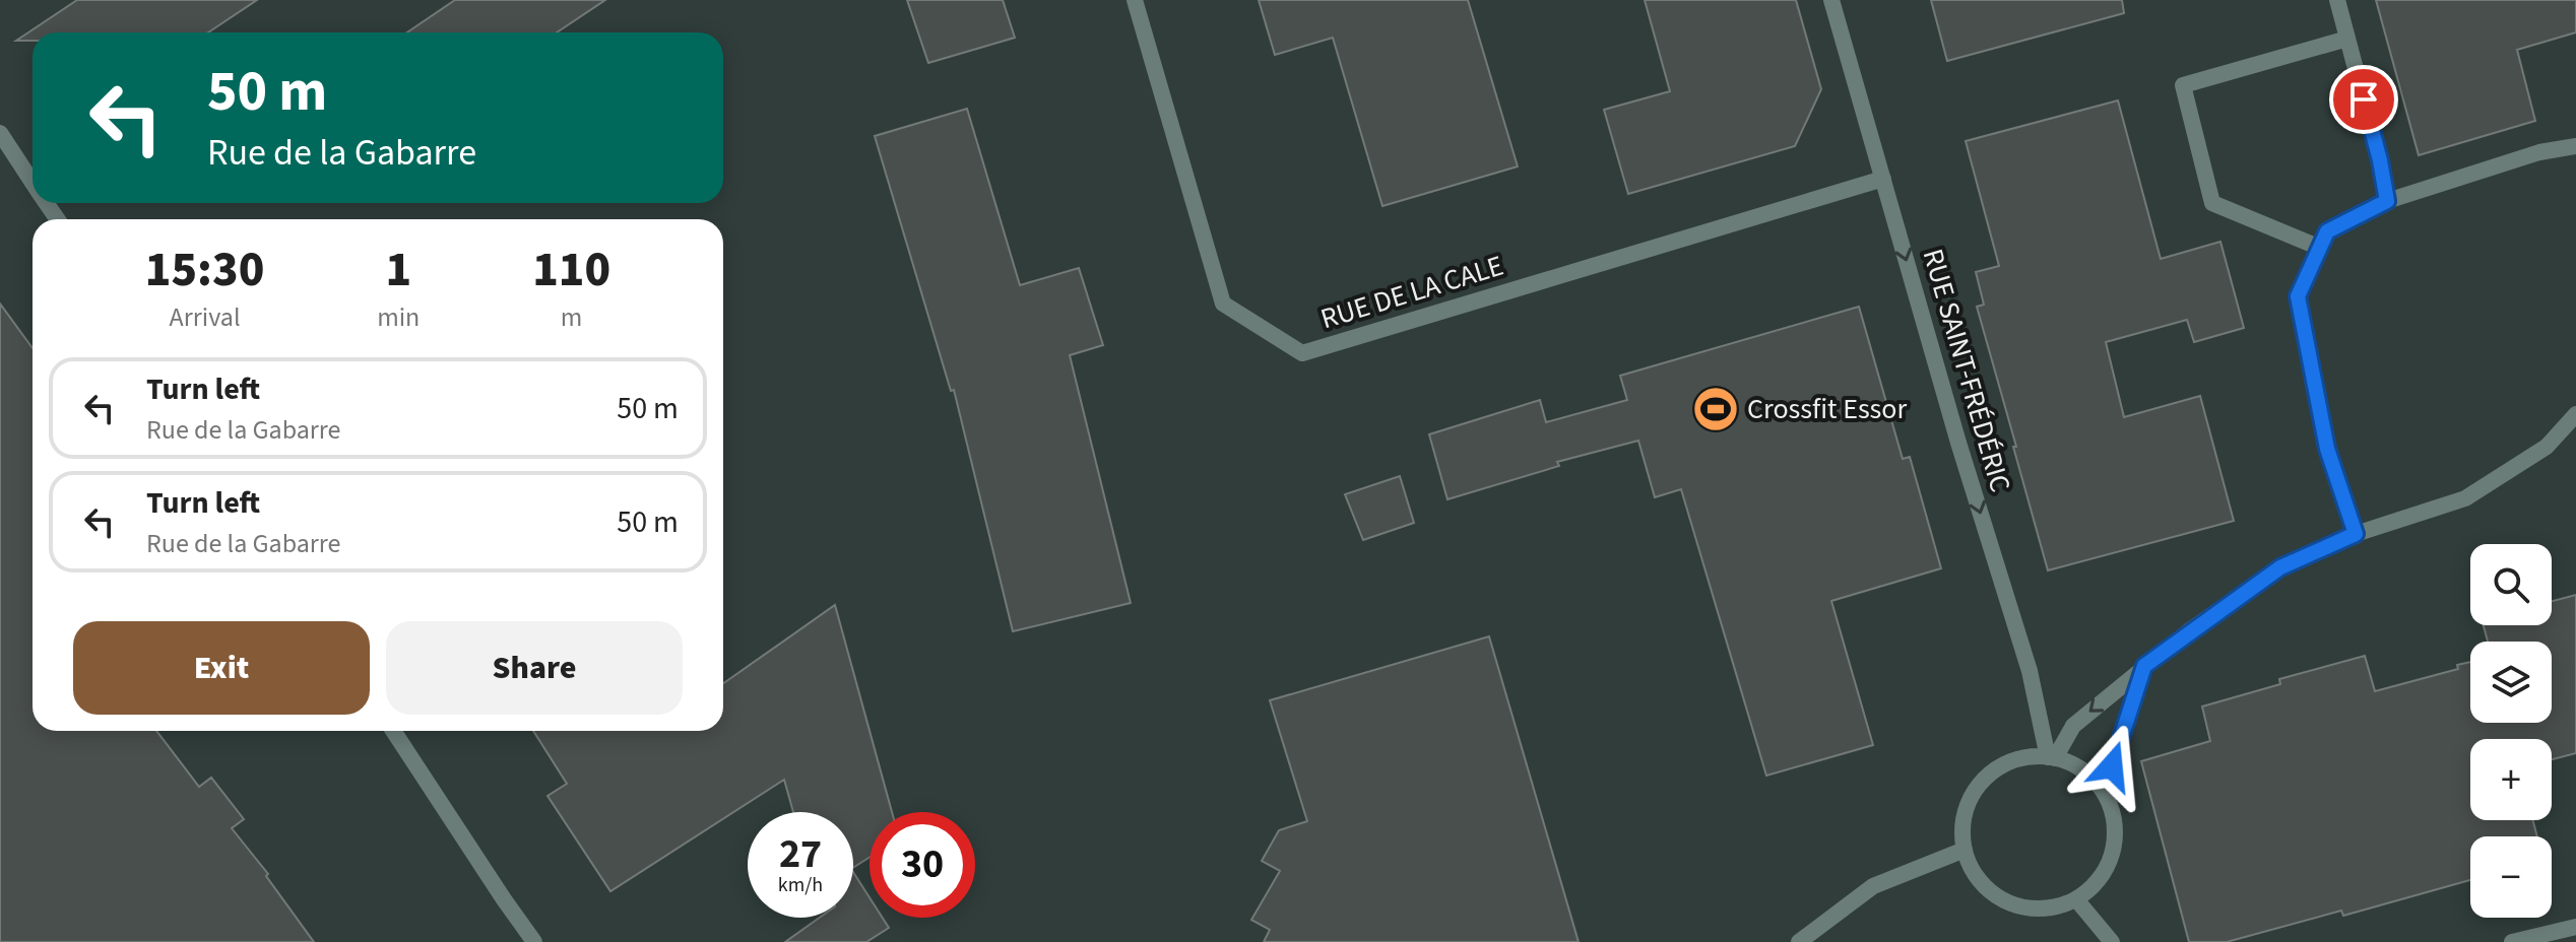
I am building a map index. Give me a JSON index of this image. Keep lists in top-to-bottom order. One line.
{"streets":{"street":["RUE DE LA CALE","RUE SAINT-FRÉDÉRIC"]},"crossings":[["RUE DE LA CALE","RUE SAINT-FRÉDÉRIC"]],"one_way":["RUE SAINT-FRÉDÉRIC"],"places":{"sports":["Crossfit Essor"]},"page":{"turn":["50 m","Rue de la Gabarre"],"eta":["15:30","Arrival","1","min","110","m"],"list":[{"name":"Turn left","note":"Rue de la Gabarre","value":"50 m"},{"name":"Turn left","note":"Rue de la Gabarre","value":"50 m"}],"map_buttons":["+","−"],"buttons":["Exit","Share"],"speed":"27 km/h","limit":"30"}}
